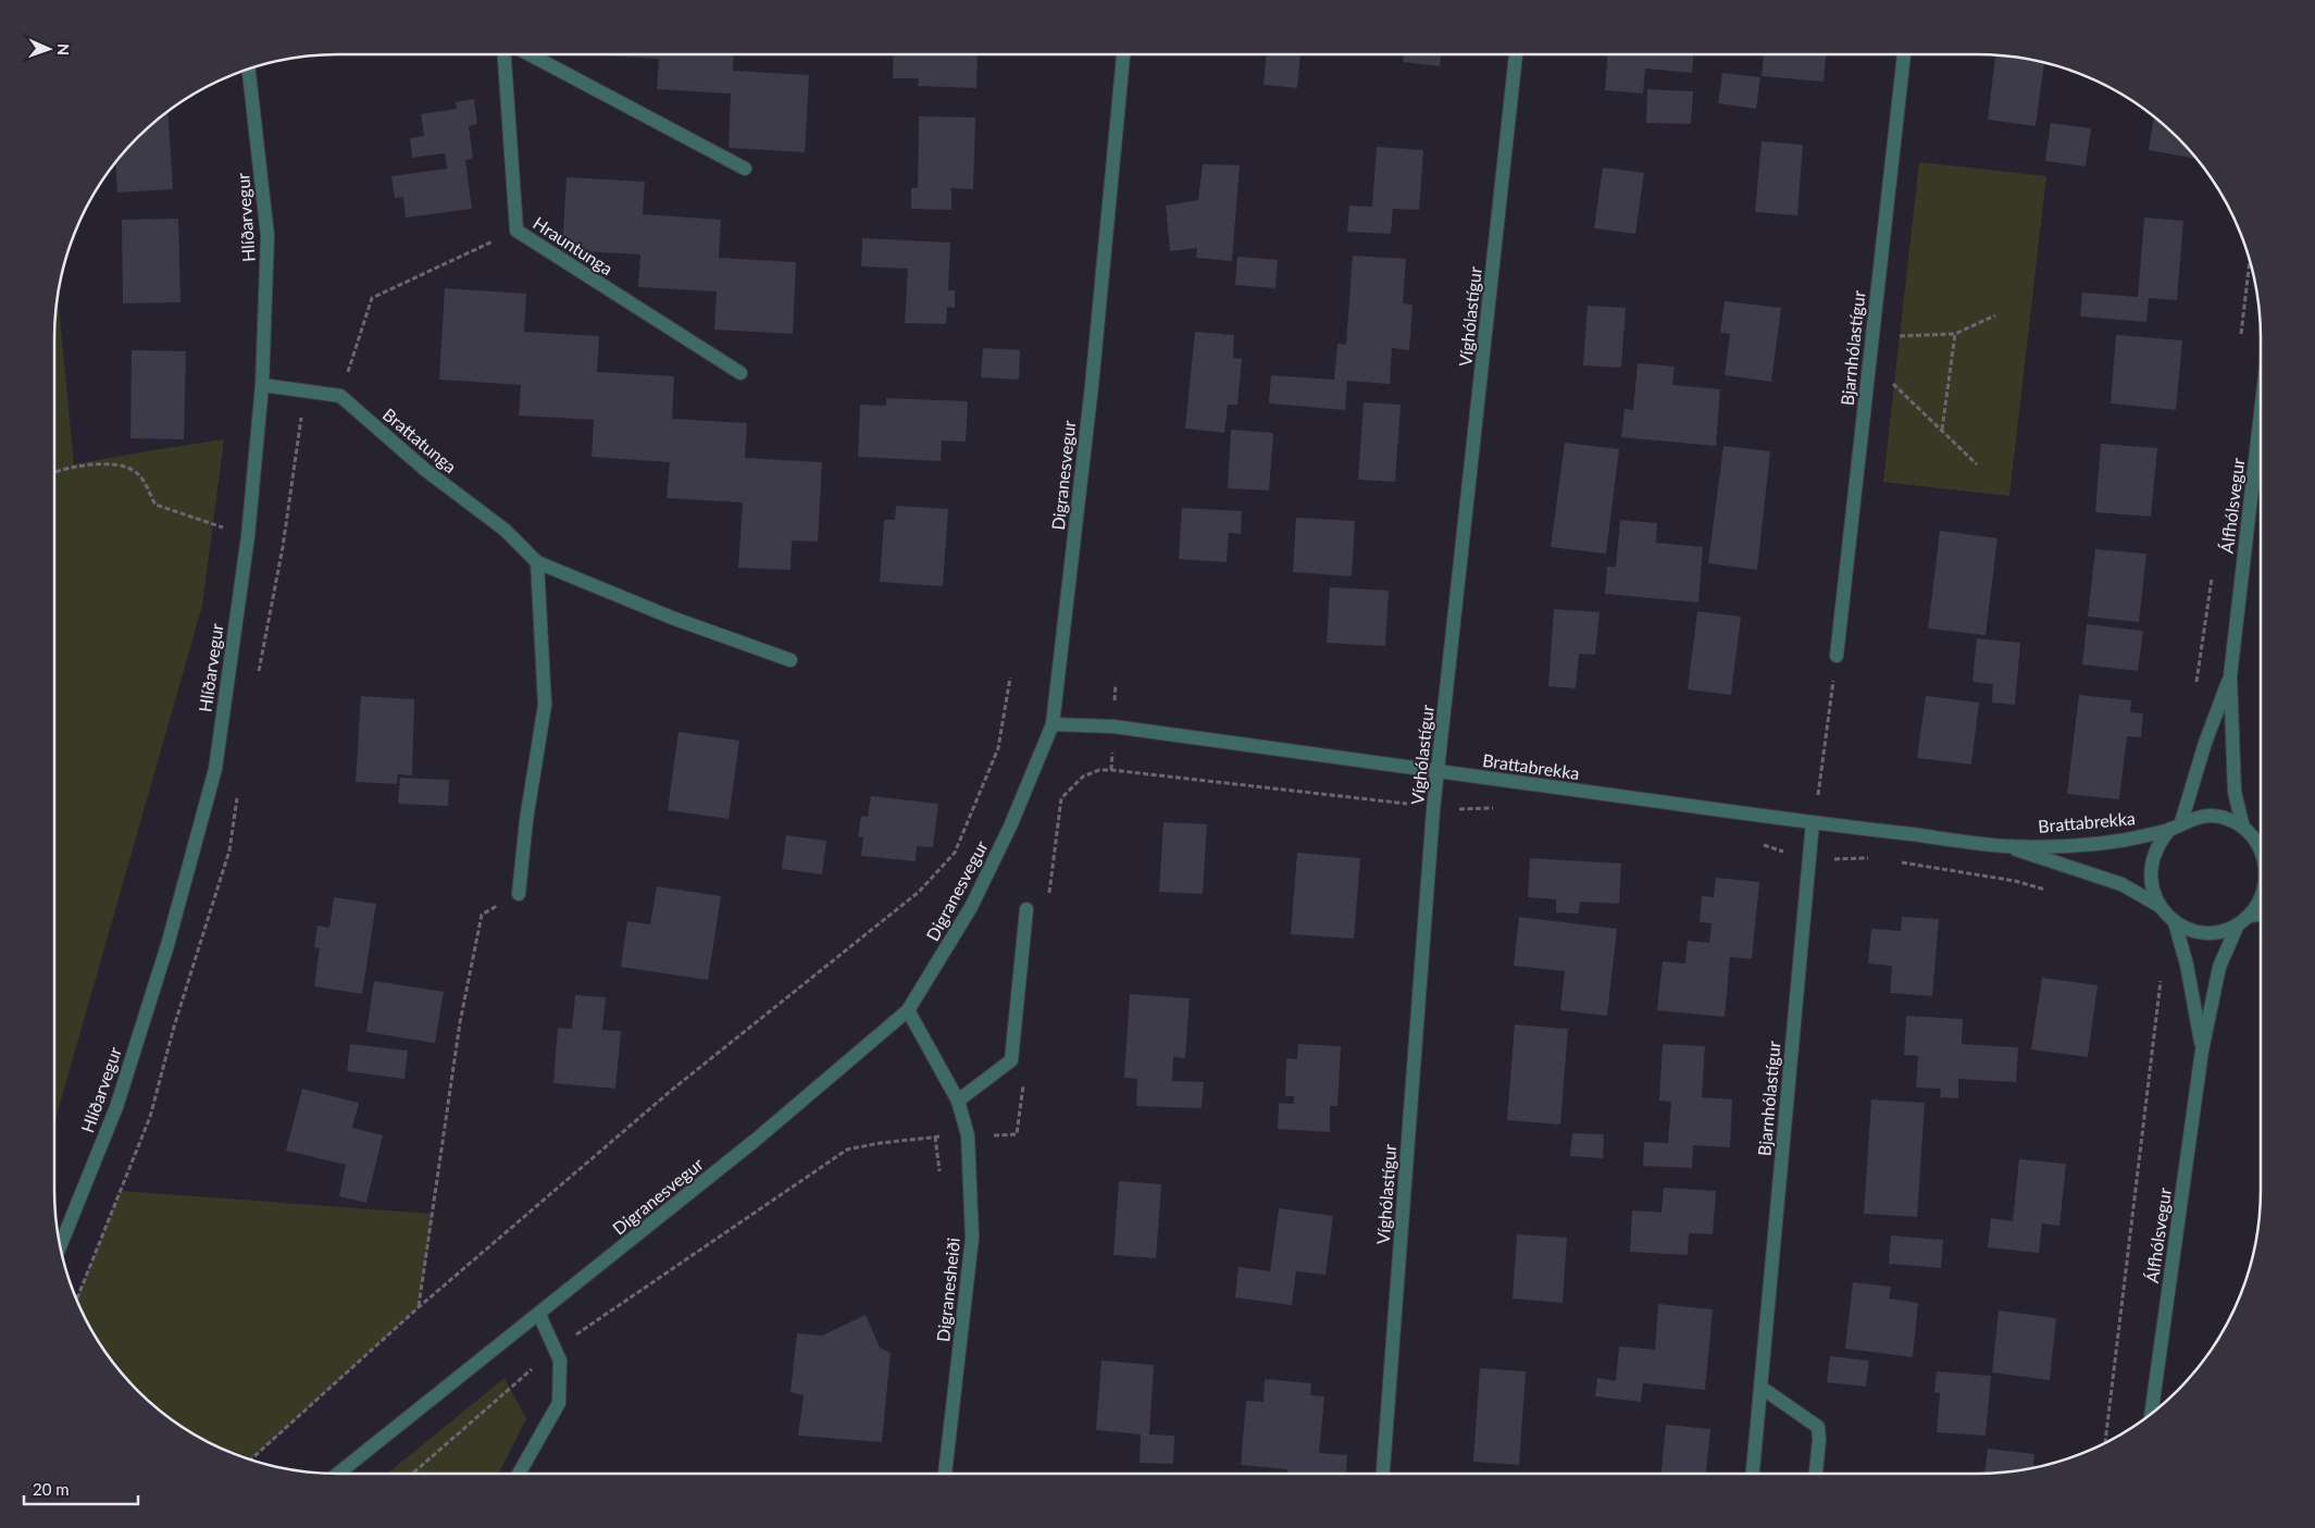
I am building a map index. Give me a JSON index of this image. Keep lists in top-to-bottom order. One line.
{"streets":{"street":["Hlíðarvegur","Hrauntunga","Víghólastígur","Bjarnhólastígur","Brattatunga","Digranesvegur","Álfhólsvegur","Brattabrekka","Digranesheiði"]},"crossings":[["Víghólastígur","Brattabrekka"],["Bjarnhólastígur","Brattabrekka"],["Digranesvegur","Brattabrekka"],["Digranesvegur","Digranesheiði"],["Álfhólsvegur","Brattabrekka"]],"scale_bar":"20 m","north":"right"}
